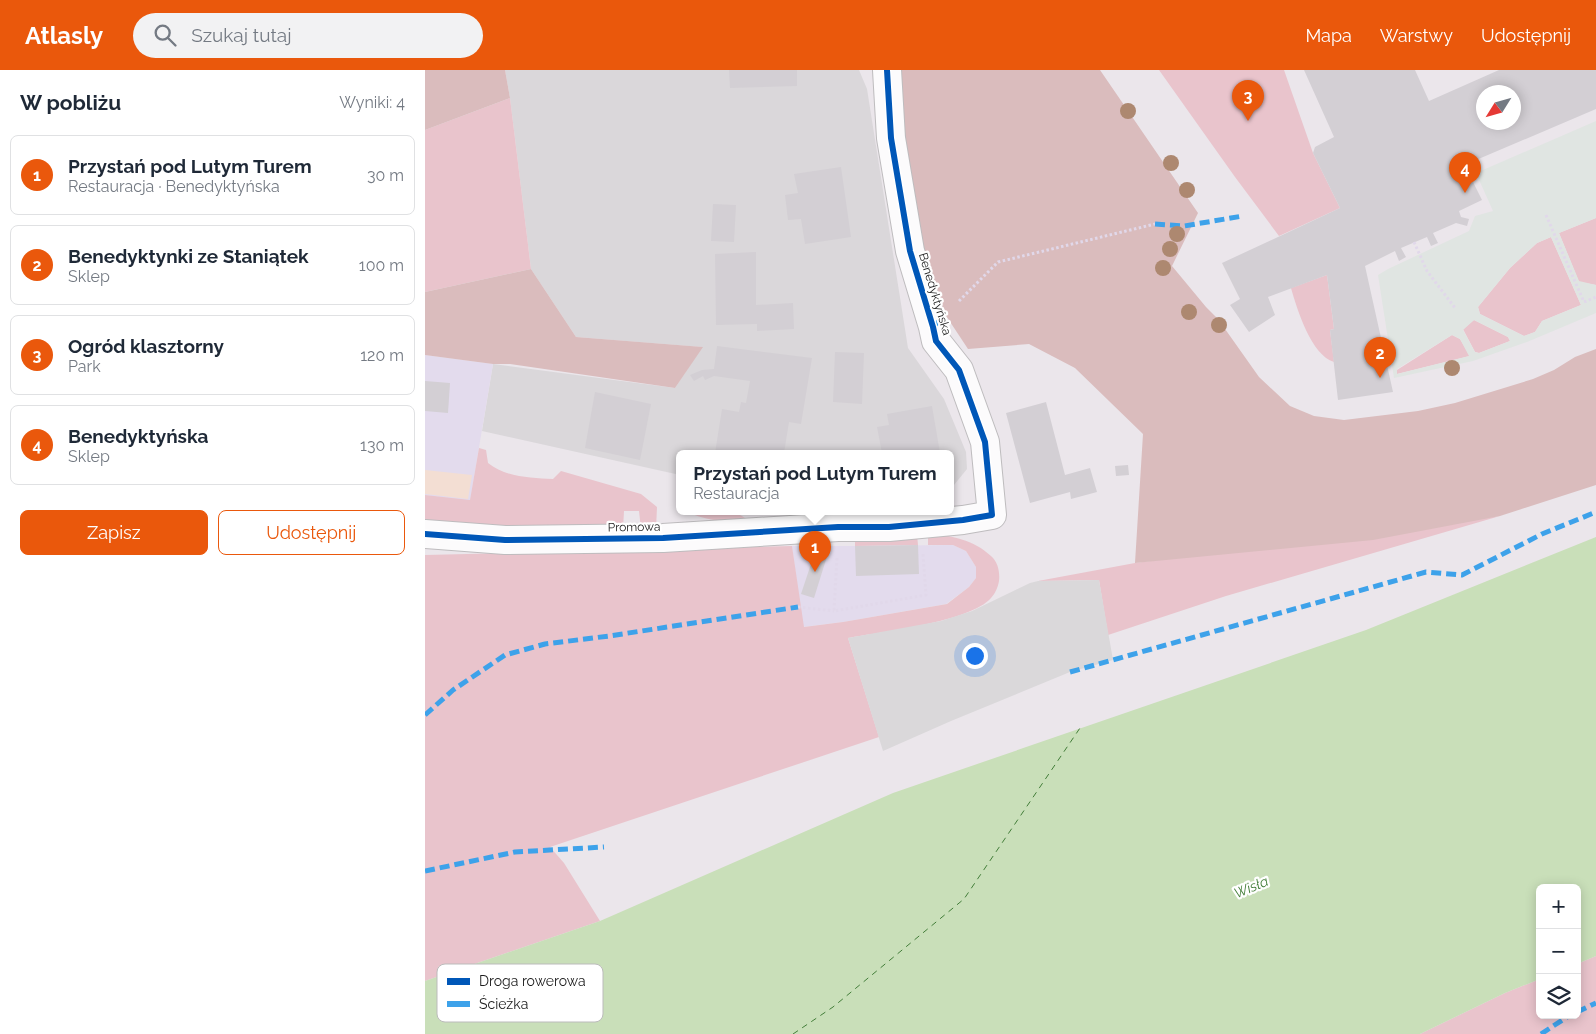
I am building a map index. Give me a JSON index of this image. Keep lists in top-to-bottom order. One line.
{"streets":{"street":["Benedyktyńska","Promowa"]},"crossings":[["Benedyktyńska","Promowa"]],"water":["Wisła"],"legend":["Droga rowerowa","Ścieżka"],"north":"bottom left","page":{"header":"Atlasly","search":"Szukaj tutaj","nav":["Mapa","Warstwy","Udostępnij"],"heading":["W pobliżu","Wyniki: 4"],"pins":["3","4","2","1"],"list":[{"mark":"1","name":"Przystań pod Lutym Turem","note":"Restauracja · Benedyktyńska","value":"30 m"},{"mark":"2","name":"Benedyktynki ze Staniątek","note":"Sklep","value":"100 m"},{"mark":"3","name":"Ogród klasztorny","note":"Park","value":"120 m"},{"mark":"4","name":"Benedyktyńska","note":"Sklep","value":"130 m"}],"popup":["Przystań pod Lutym Turem","Restauracja"],"buttons":["Zapisz","Udostępnij"],"map_buttons":["+","−"]}}
